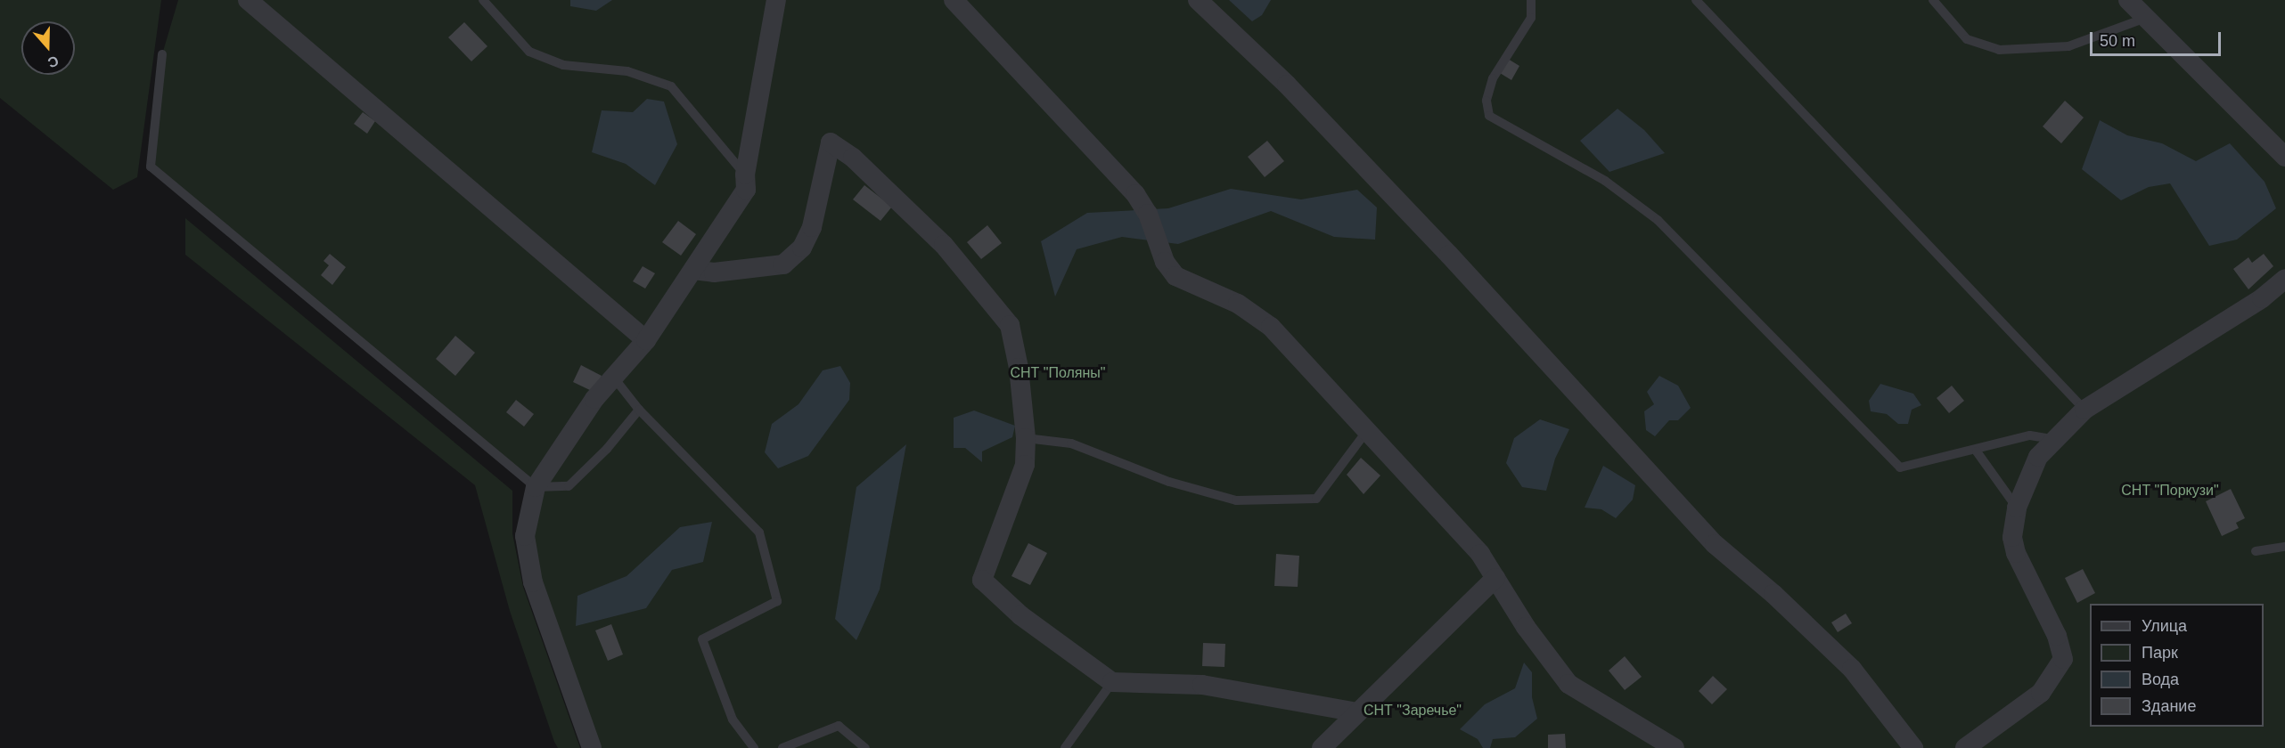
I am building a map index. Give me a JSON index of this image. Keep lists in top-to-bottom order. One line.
{"parks":["СНТ \"Поляны\"","СНТ \"Поркузи\"","СНТ \"Заречье\""],"legend":["Улица","Парк","Вода","Здание"],"scale_bar":"50 m","north":"bottom"}
